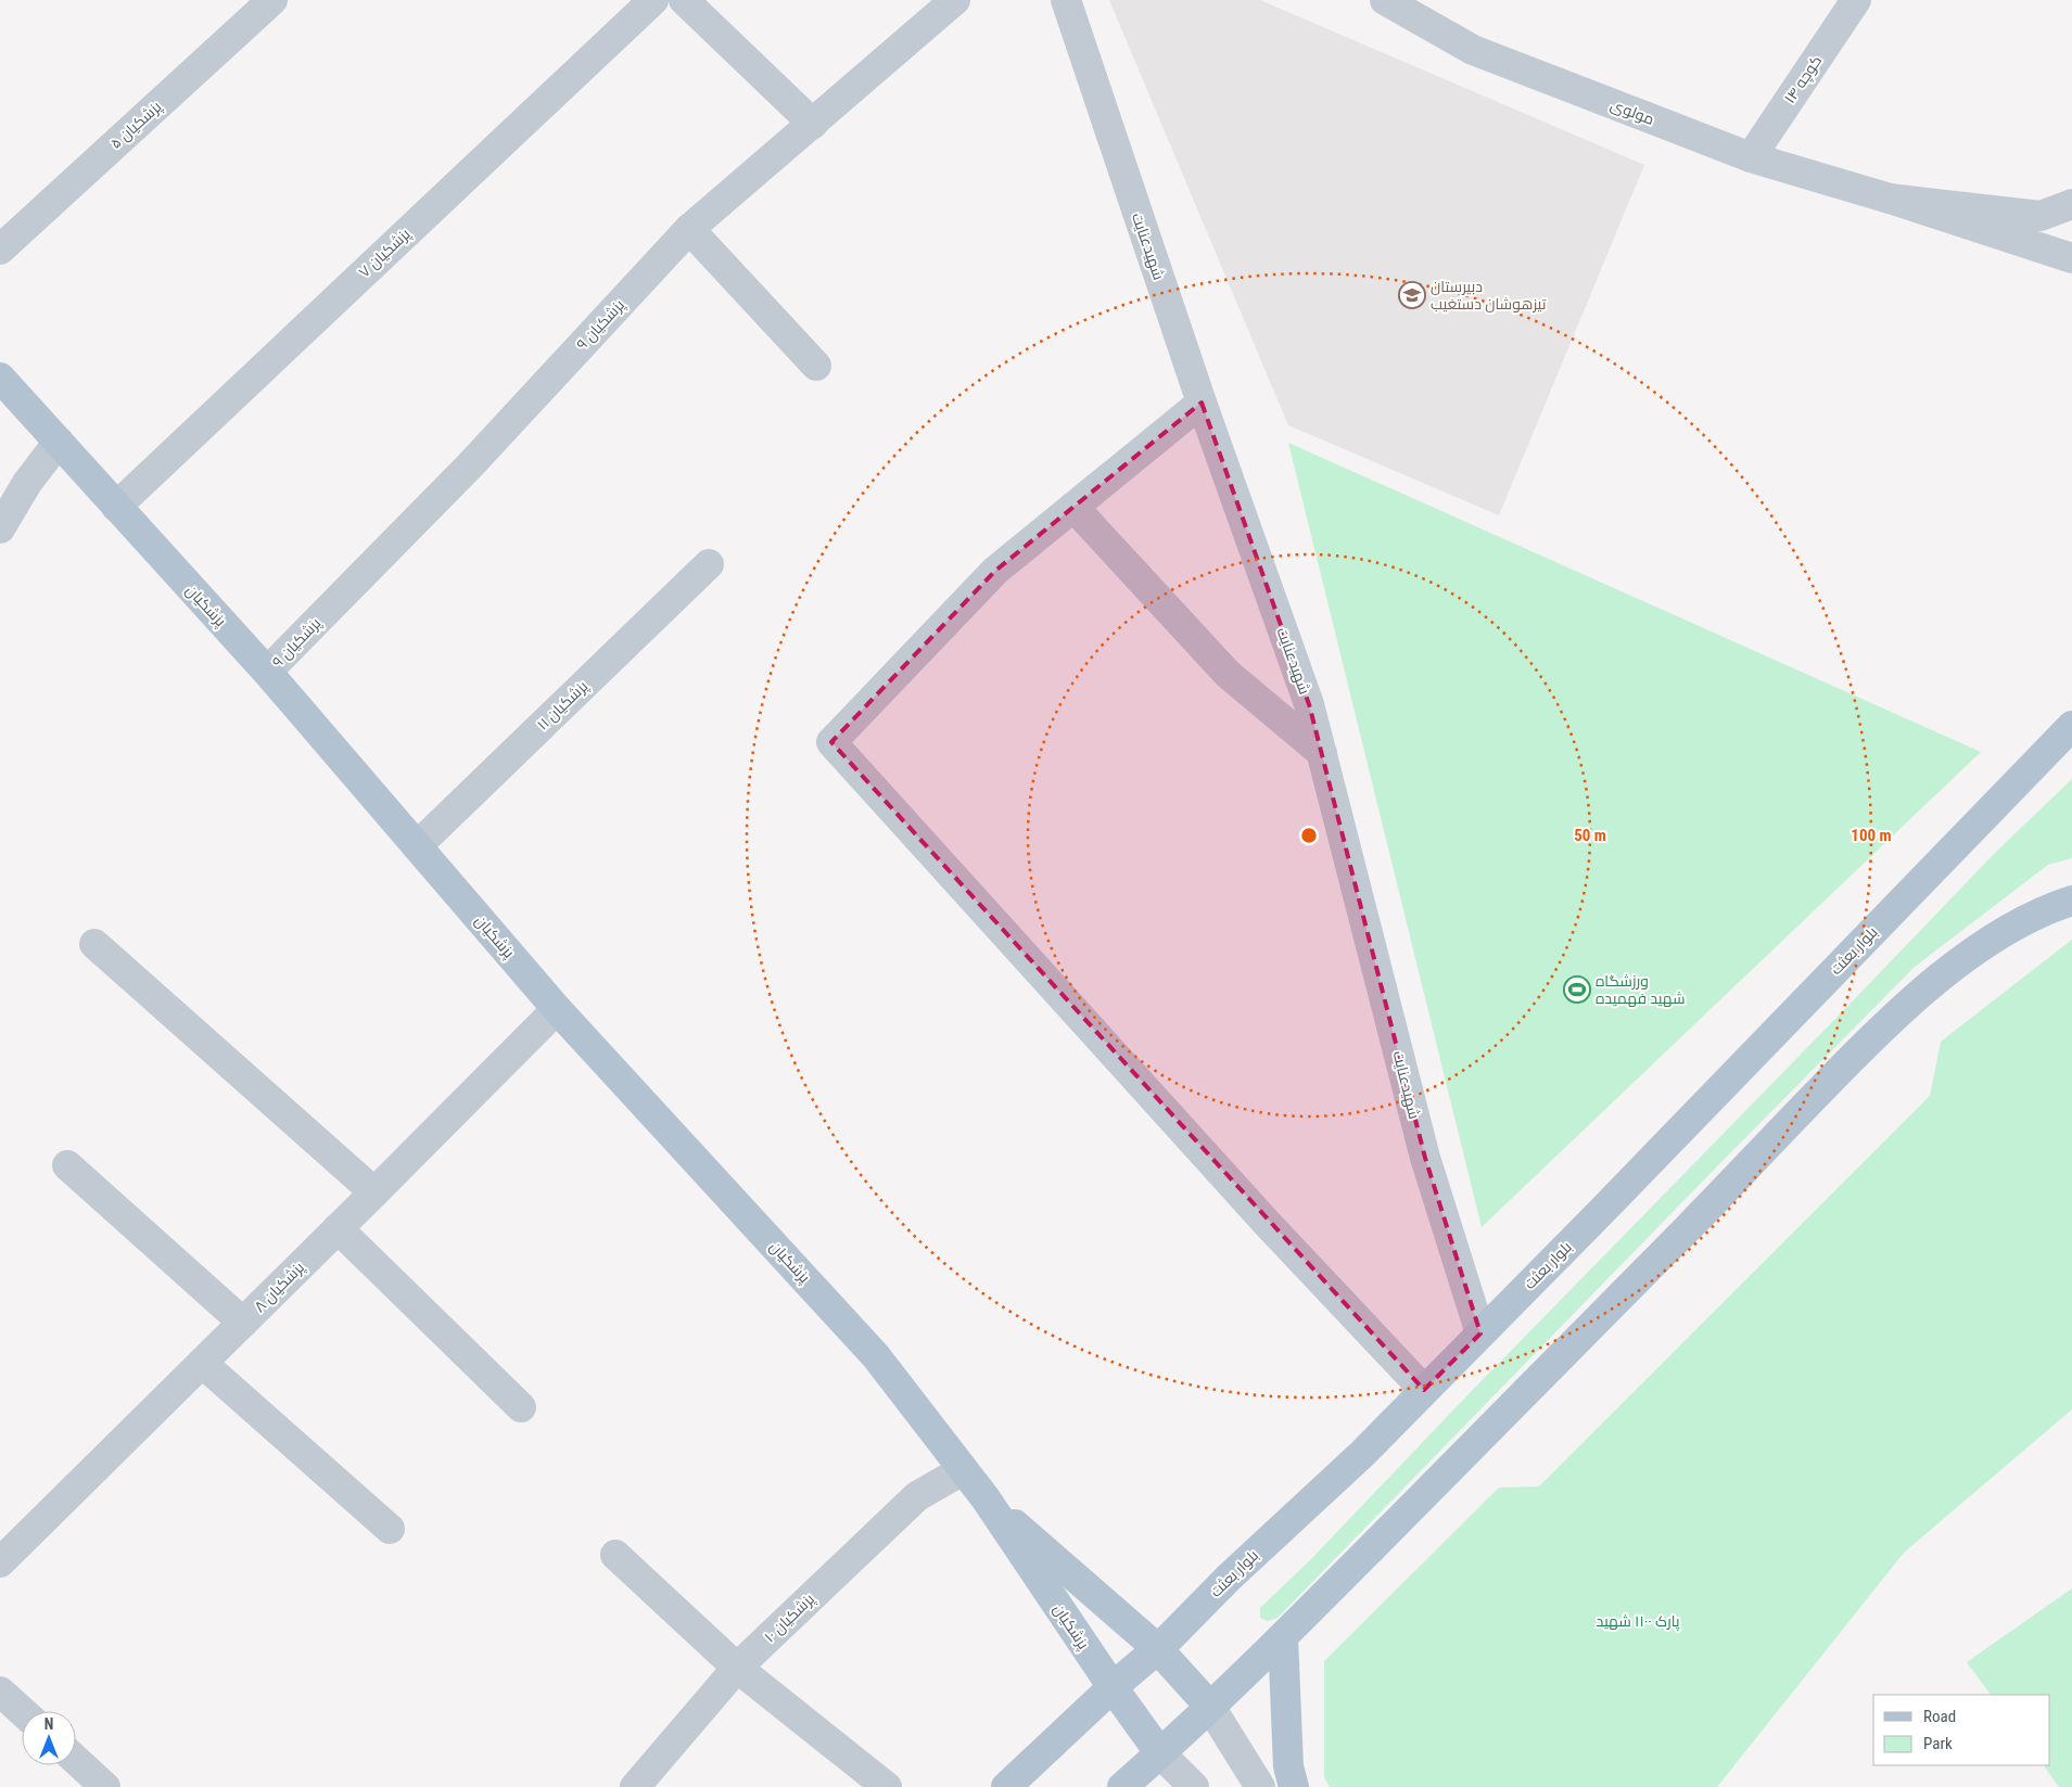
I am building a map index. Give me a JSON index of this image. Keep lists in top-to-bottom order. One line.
{"streets":{"main road":["پزشکیان","بلوار بعثت"],"street":["کوچه ۱۴","مولوی","پزشکیان ۵","شهیدعنایت","پزشکیان ۷","پزشکیان ۹","پزشکیان ۱۱","پزشکیان ۸","پزشکیان ۱۰"]},"crossings":[["کوچه ۱۴","مولوی"],["شهیدعنایت","بلوار بعثت"],["پزشکیان ۷","پزشکیان"],["پزشکیان ۹","پزشکیان"],["پزشکیان","پزشکیان ۱۱"],["پزشکیان","بلوار بعثت"],["پزشکیان","پزشکیان ۸"],["پزشکیان","پزشکیان ۱۰"]],"parks":["پارک ۱۱۰۰ شهید"],"places":{"school or university":["دبیرستان تیزهوشان دستغيب"],"sports":["ورزشگاه شهید فهمیده"]},"legend":["Road","Park"],"north":"top","rings":["50 m","100 m"]}
